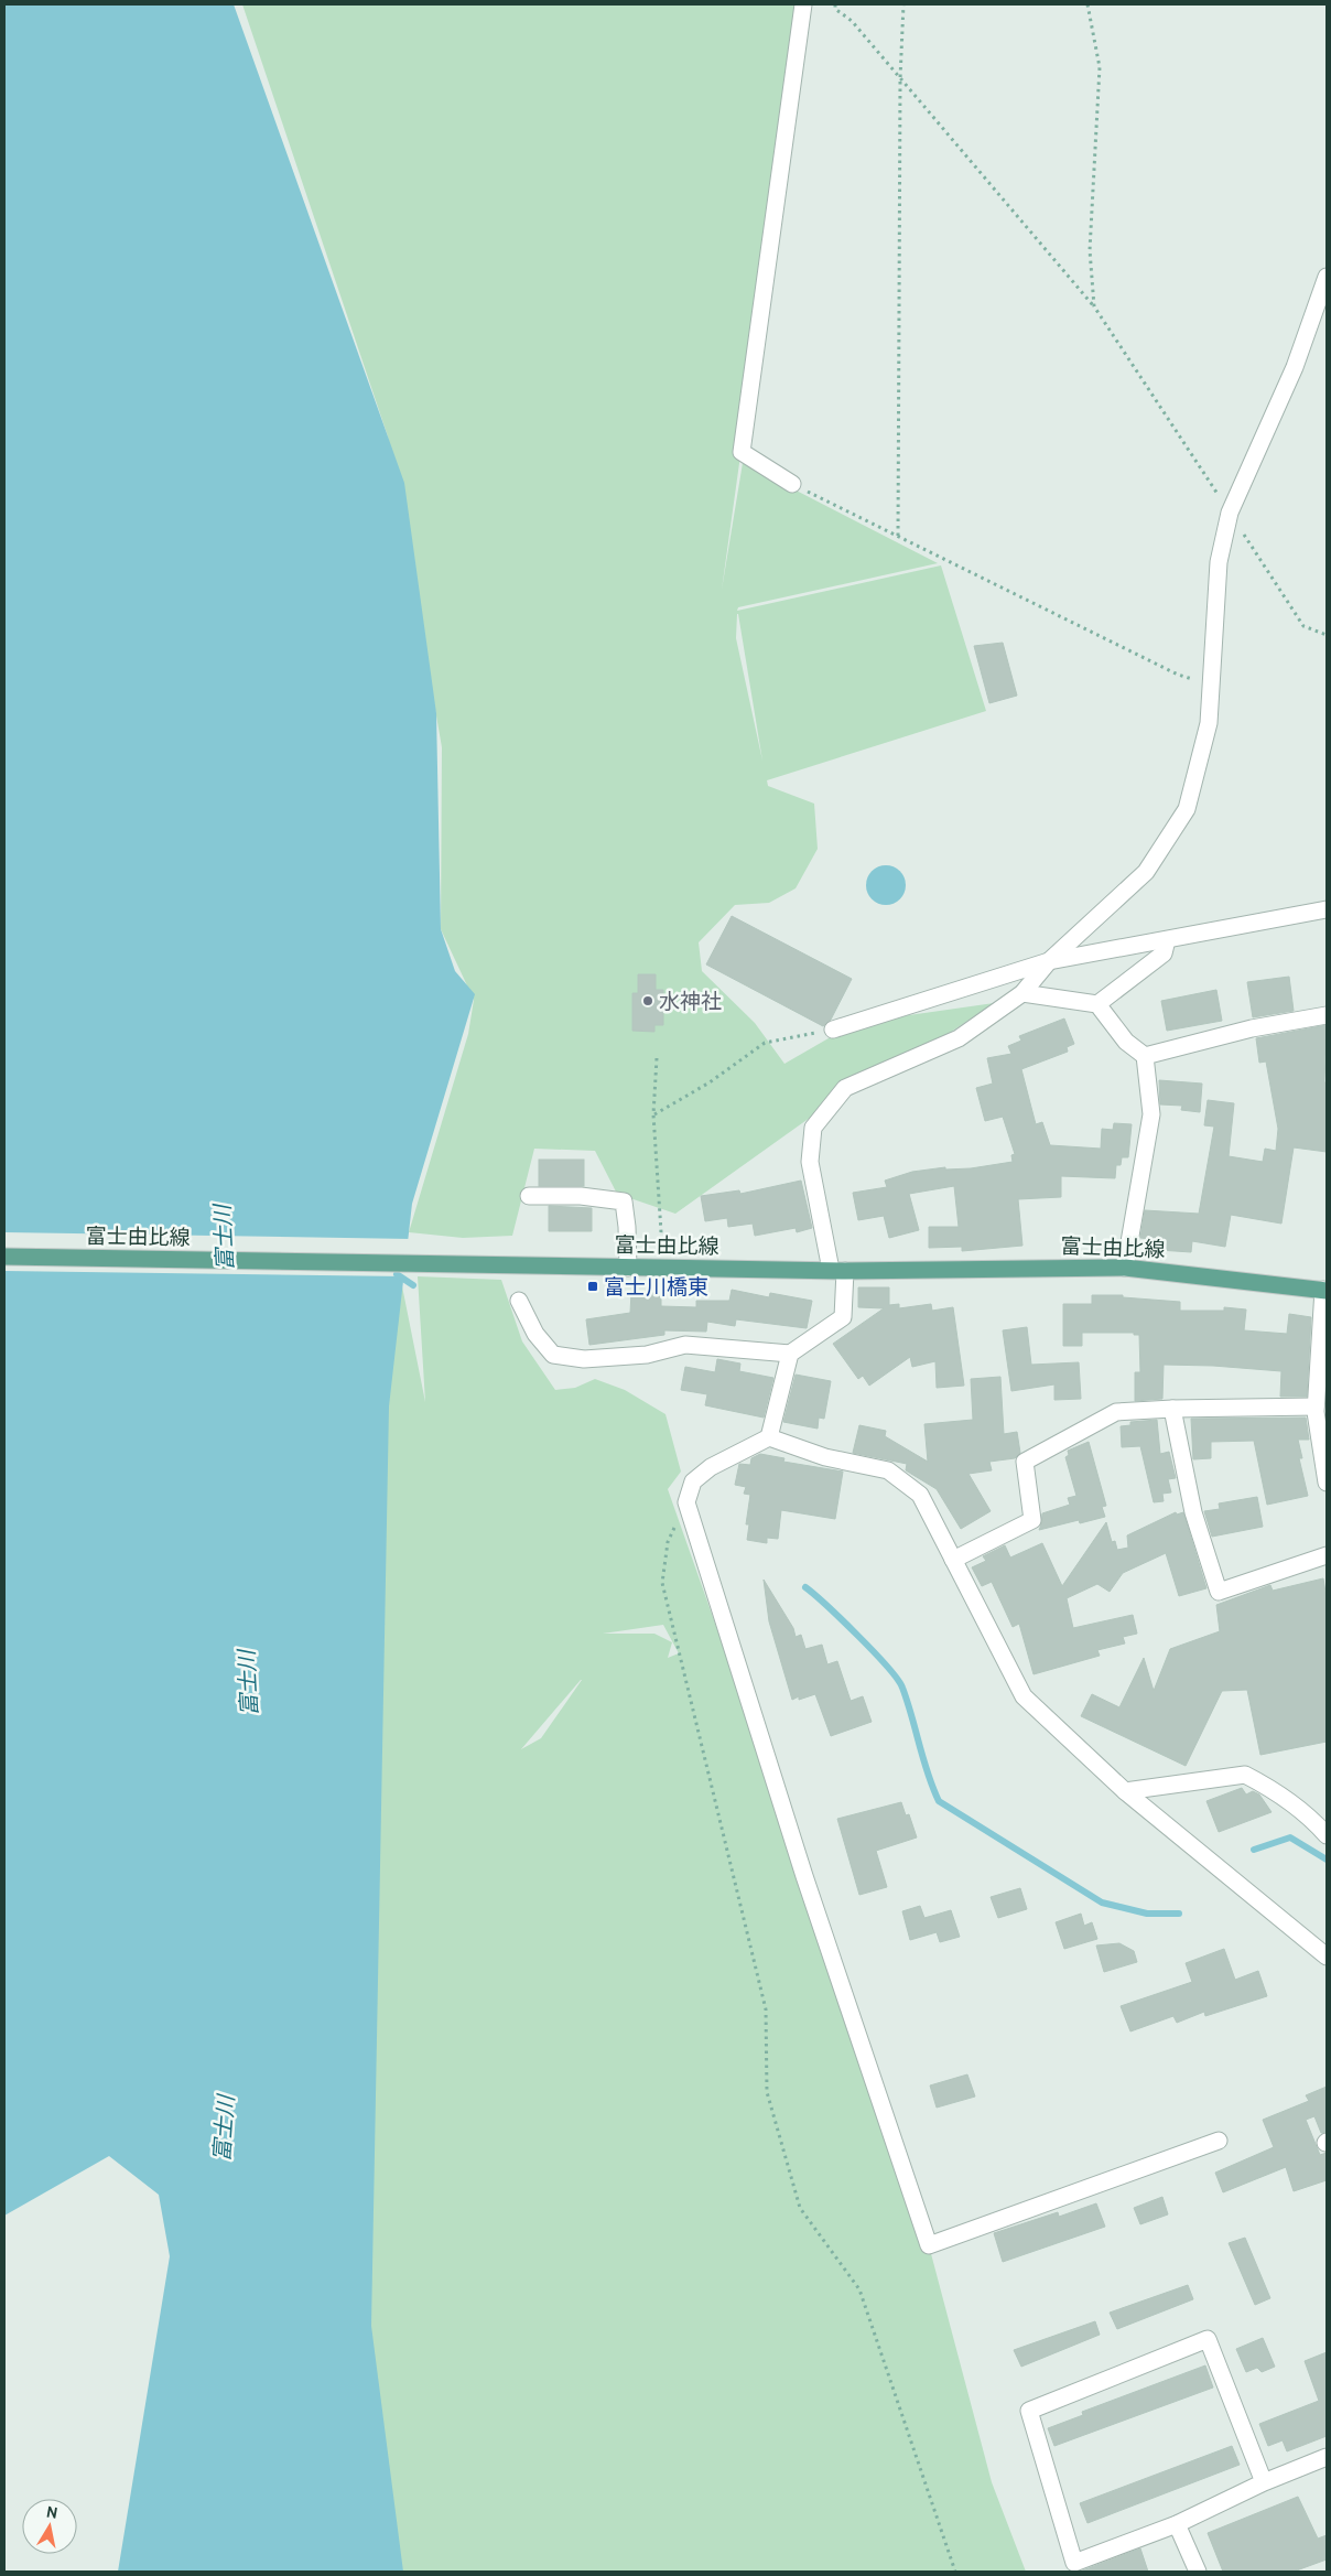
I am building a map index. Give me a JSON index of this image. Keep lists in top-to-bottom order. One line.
{"streets":{"main road":["富士由比線"]},"water":["富士川"],"places":{"other":["水神社"],"transit":["富士川橋東"]},"north":"top"}
